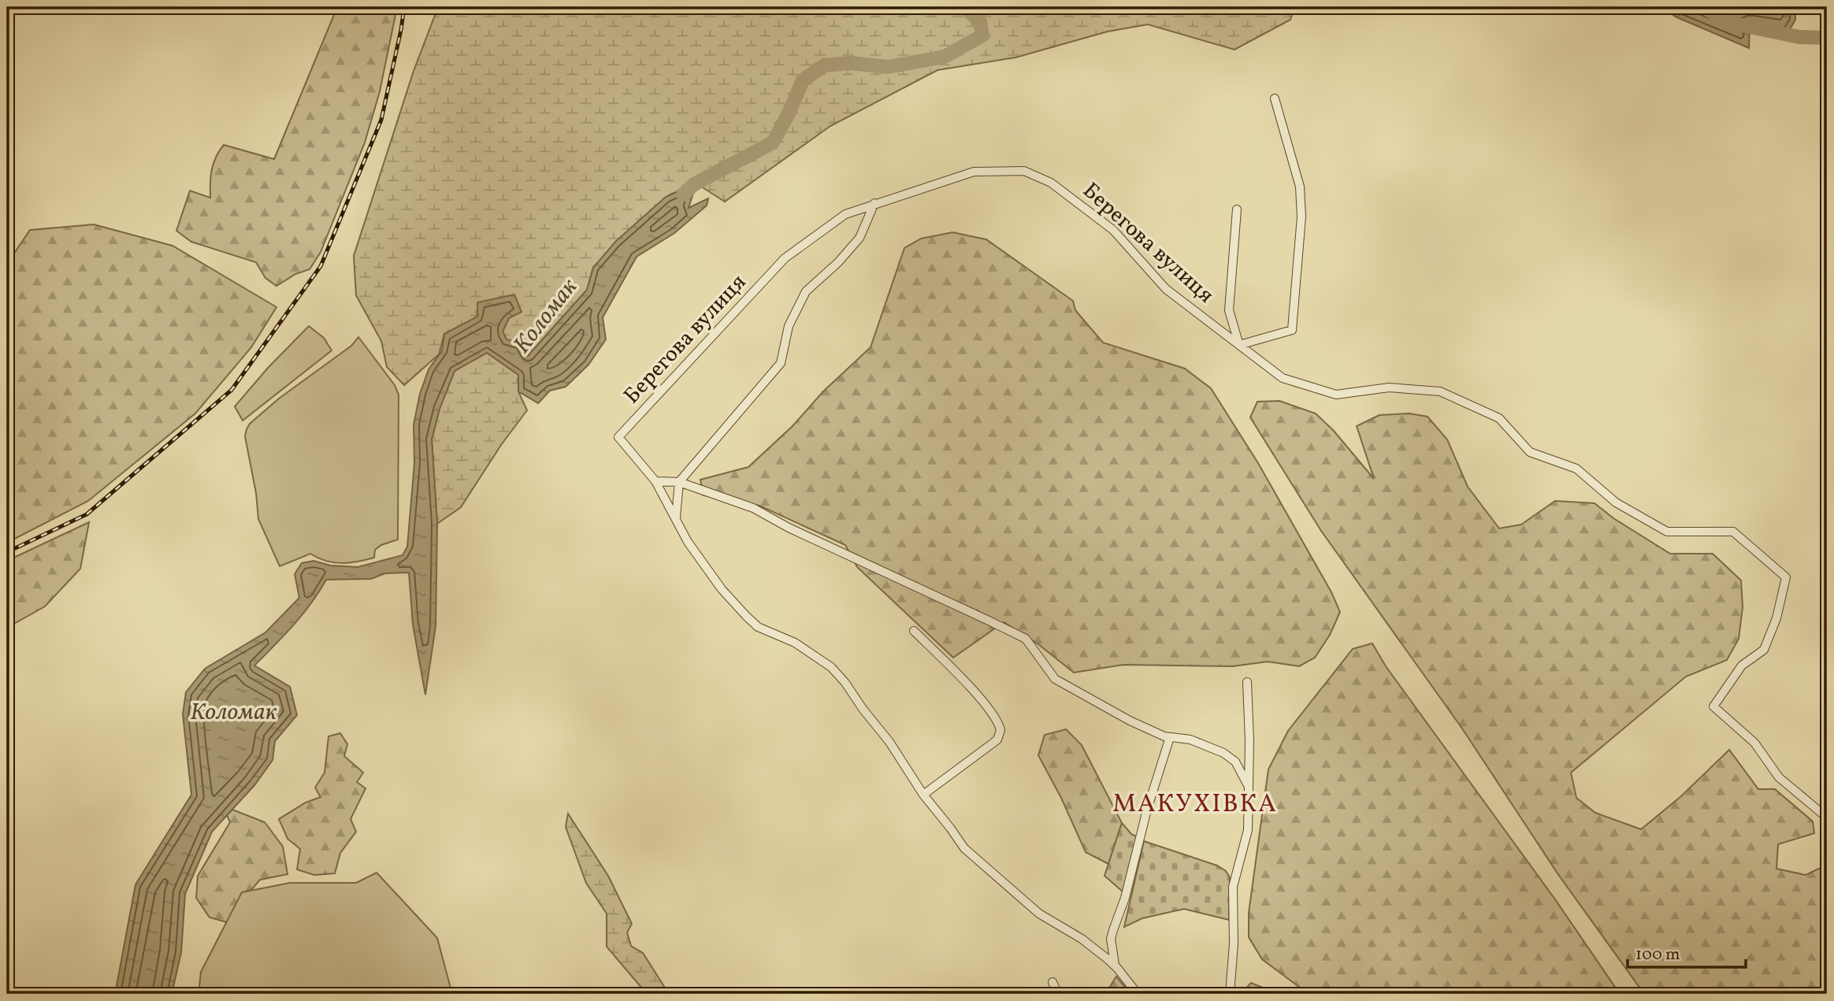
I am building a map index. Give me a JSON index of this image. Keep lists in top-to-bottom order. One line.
{"streets":{"street":["Берегова вулиця"]},"districts":["МАКУХІВКА"],"water":["Коломак"],"scale_bar":"100 m"}
